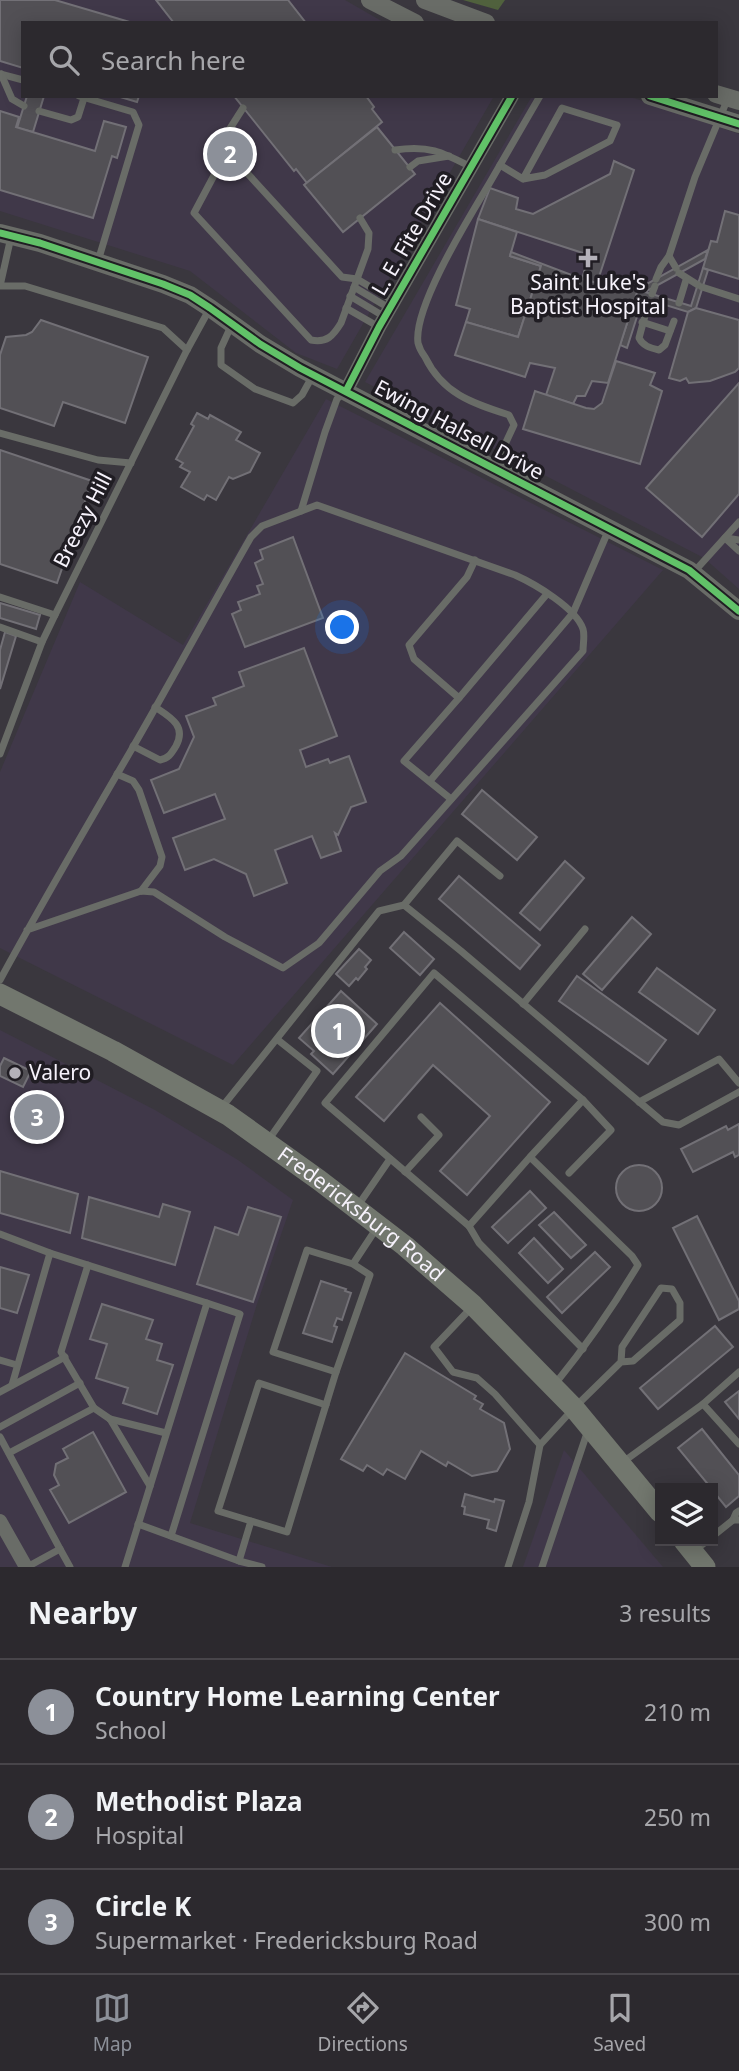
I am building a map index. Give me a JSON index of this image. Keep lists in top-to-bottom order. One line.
{"streets":{"main road":["Fredericksburg Road"],"street":["L. E. Fite Drive","Ewing Halsell Drive"],"lane":["Breezy Hill"]},"crossings":[["L. E. Fite Drive","Ewing Halsell Drive"],["Ewing Halsell Drive","Breezy Hill"]],"places":{"health":["Saint Luke's Baptist Hospital"],"other":["Valero"]},"page":{"search":"Search here","pins":["2","1","3"],"heading":["Nearby","3 results"],"list":[{"mark":"1","name":"Country Home Learning Center","note":"School","value":"210 m"},{"mark":"2","name":"Methodist Plaza","note":"Hospital","value":"250 m"},{"mark":"3","name":"Circle K","note":"Supermarket · Fredericksburg Road","value":"300 m"}],"nav":["Map","Directions","Saved"]}}
